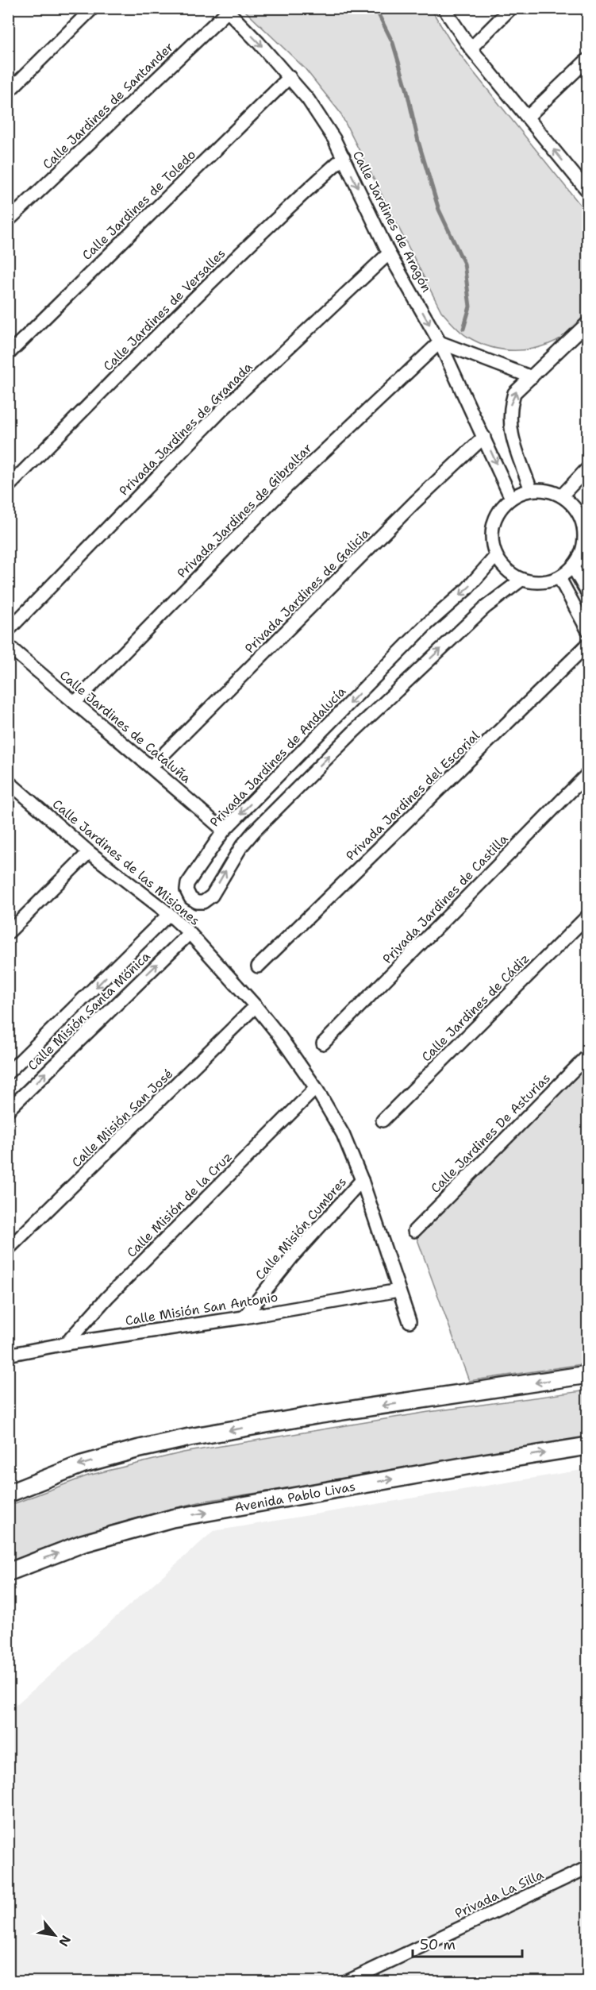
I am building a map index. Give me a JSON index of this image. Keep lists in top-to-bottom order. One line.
{"streets":{"main road":["Avenida Pablo Livas"],"street":["Calle Jardines de Santander","Calle Jardines de Toledo","Calle Jardines de Aragón","Calle Jardines de Versalles","Privada Jardines de Granada","Privada Jardines de Gibraltar","Privada Jardines de Galicia","Calle Jardines de Cataluña","Privada Jardines de Andalucía","Privada Jardines del Escorial","Calle Jardines de las Misiones","Privada Jardines de Castilla","Calle Jardines de Cádiz","Calle Misión Santa Mónica","Calle Misión San José","Calle Jardines De Asturias","Calle Misión de la Cruz","Calle Misión Cumbres","Calle Misión San Antonio","Privada La Silla"]},"crossings":[["Calle Jardines de Santander","Calle Jardines de Aragón"],["Calle Jardines de Toledo","Calle Jardines de Aragón"],["Calle Jardines de Aragón","Calle Jardines de Versalles"],["Calle Jardines de Aragón","Privada Jardines de Granada"],["Calle Jardines de Aragón","Privada Jardines de Gibraltar"],["Calle Jardines de Aragón","Privada Jardines de Galicia"],["Calle Jardines de Aragón","Privada Jardines de Andalucía"],["Privada Jardines de Gibraltar","Calle Jardines de Cataluña"],["Privada Jardines de Galicia","Calle Jardines de Cataluña"],["Calle Jardines de Cataluña","Privada Jardines de Andalucía"],["Calle Jardines de las Misiones","Calle Misión Santa Mónica"],["Calle Jardines de las Misiones","Calle Misión San José"],["Calle Jardines de las Misiones","Calle Misión de la Cruz"],["Calle Jardines de las Misiones","Calle Misión Cumbres"],["Calle Jardines de las Misiones","Calle Misión San Antonio"],["Calle Misión de la Cruz","Calle Misión San Antonio"],["Calle Misión Cumbres","Calle Misión San Antonio"]],"one_way":["Calle Jardines de Aragón"],"scale_bar":"50 m","north":"bottom right"}
